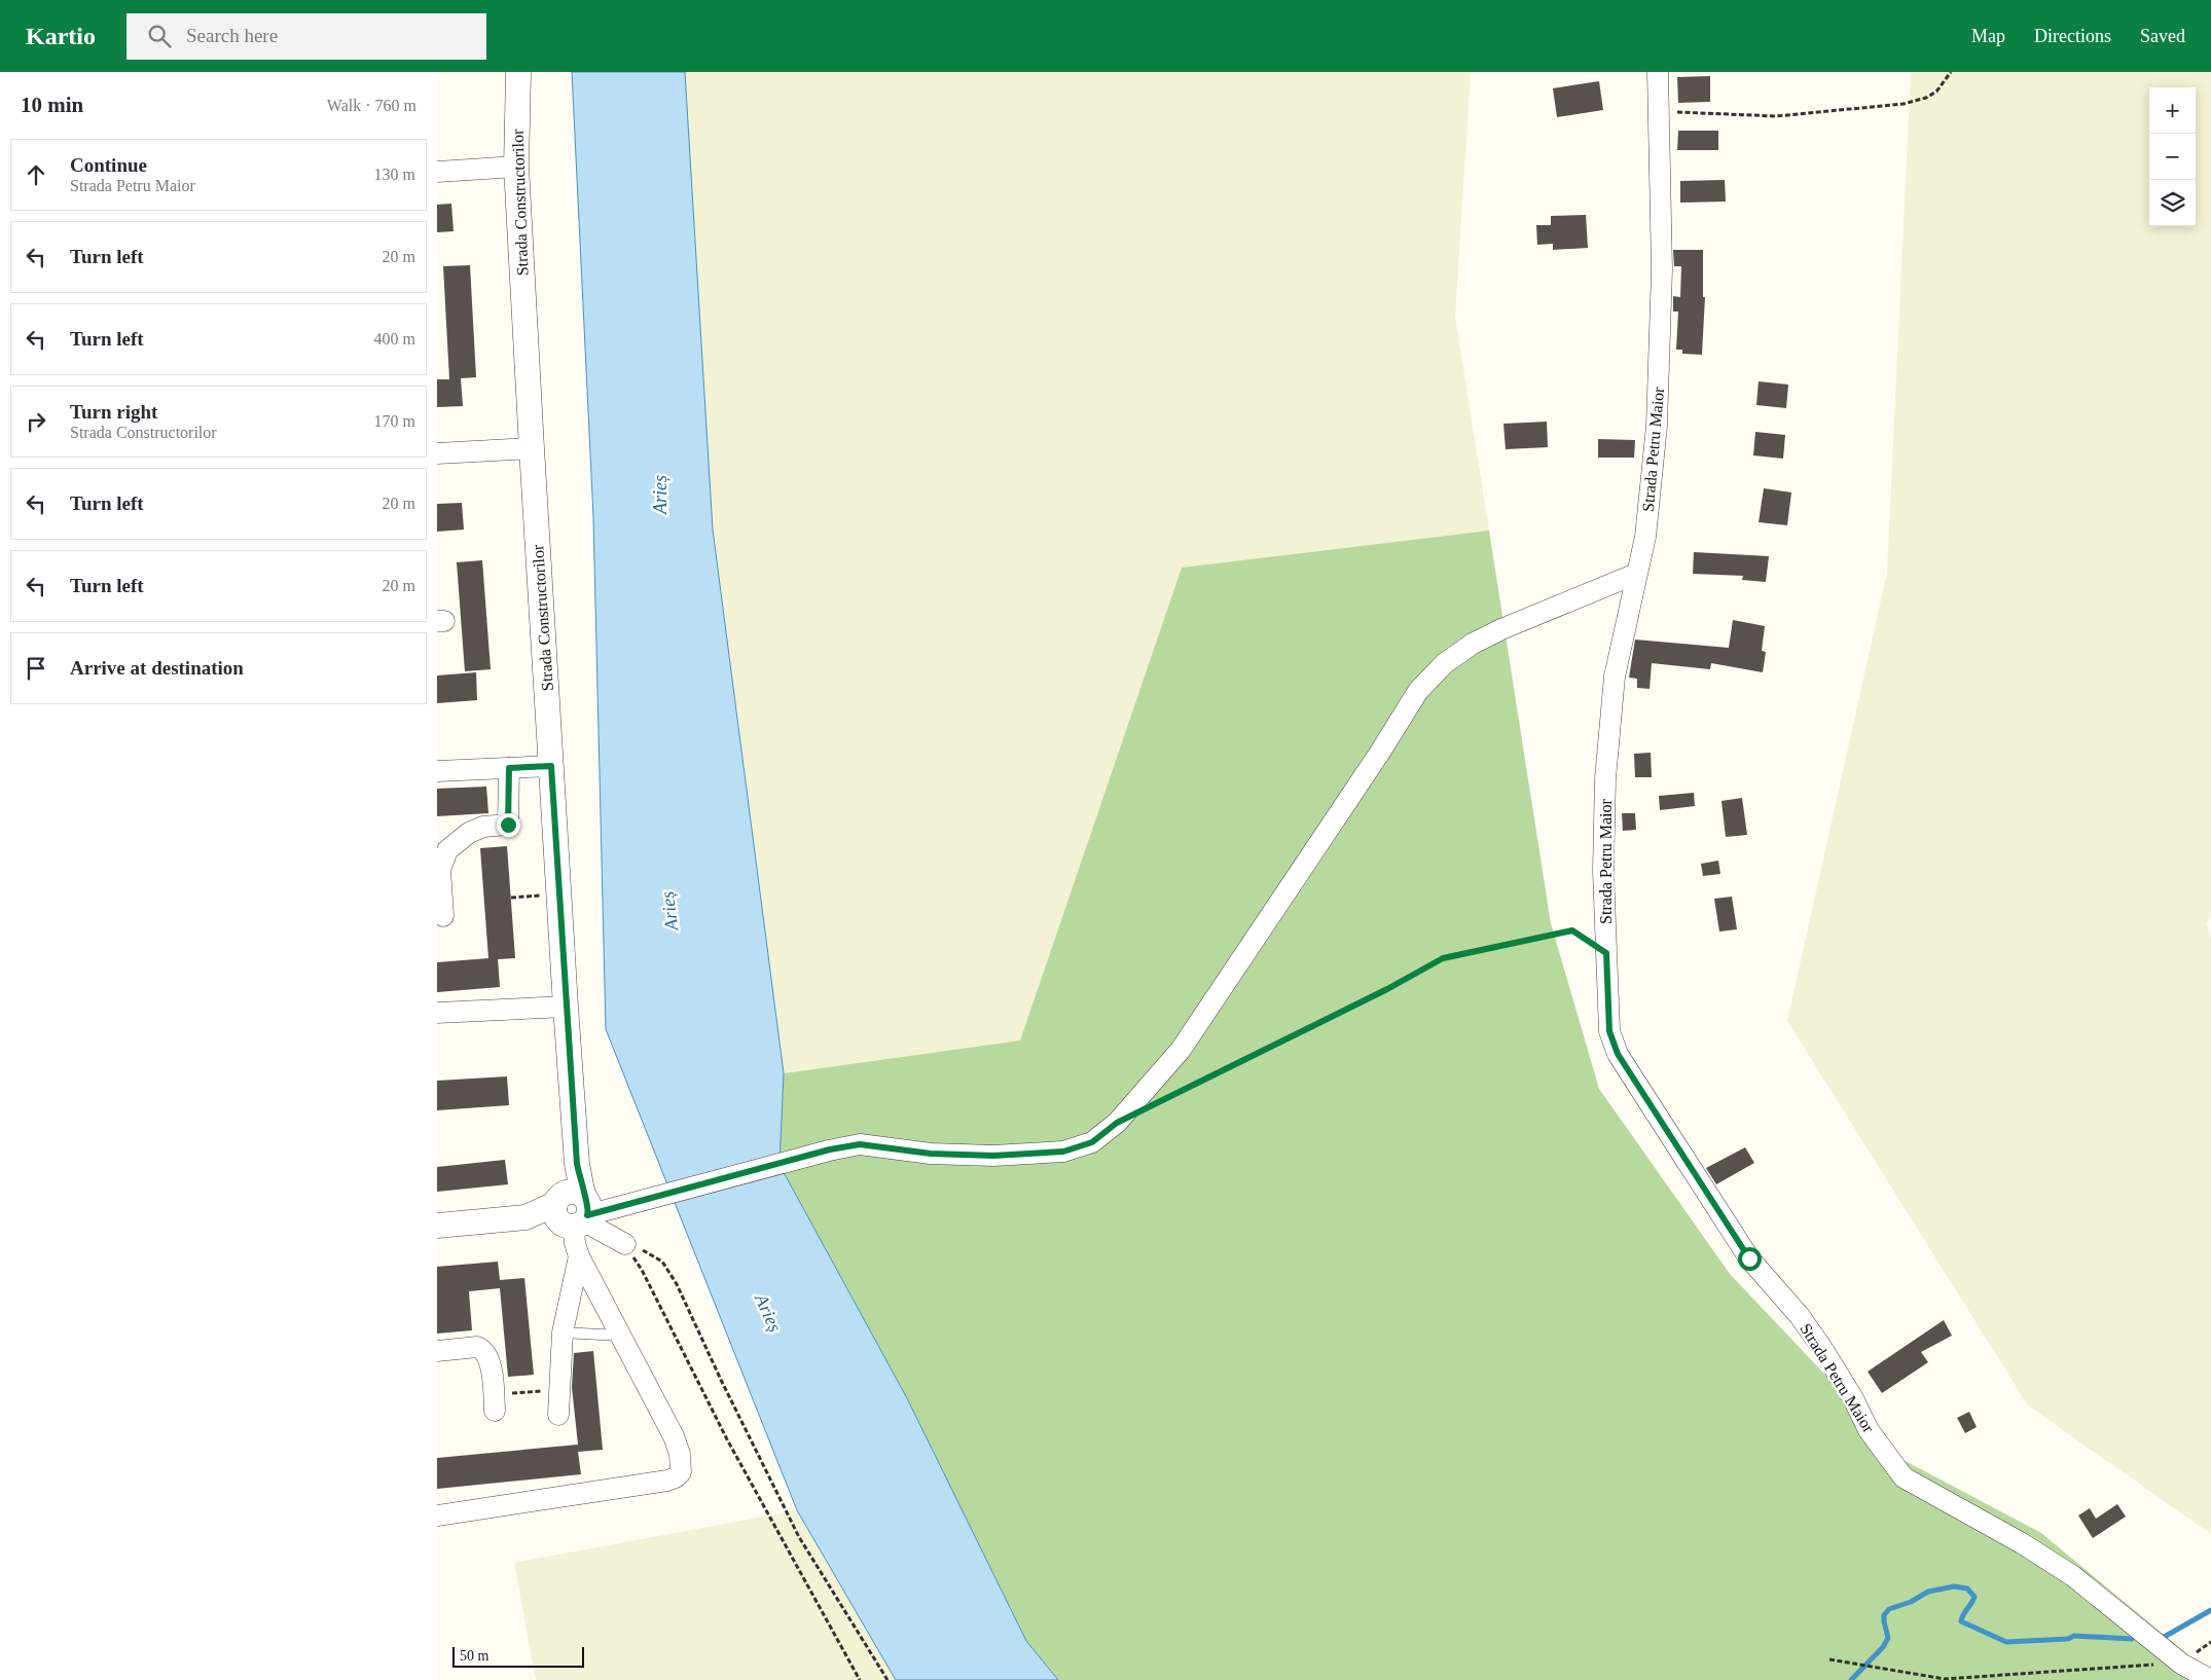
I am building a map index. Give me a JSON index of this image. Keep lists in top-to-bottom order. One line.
{"streets":{"street":["Strada Constructorilor","Strada Petru Maior"]},"water":["Arieș"],"scale_bar":"50 m","page":{"header":"Kartio","search":"Search here","nav":["Map","Directions","Saved"],"heading":["10 min","Walk · 760 m"],"map_buttons":["+","−"],"list":[["Continue","Strada Petru Maior","130 m"],["Turn left","20 m"],["Turn left","400 m"],["Turn right","Strada Constructorilor","170 m"],["Turn left","20 m"],["Turn left","20 m"],"Arrive at destination"],"scale":"50 m"}}
